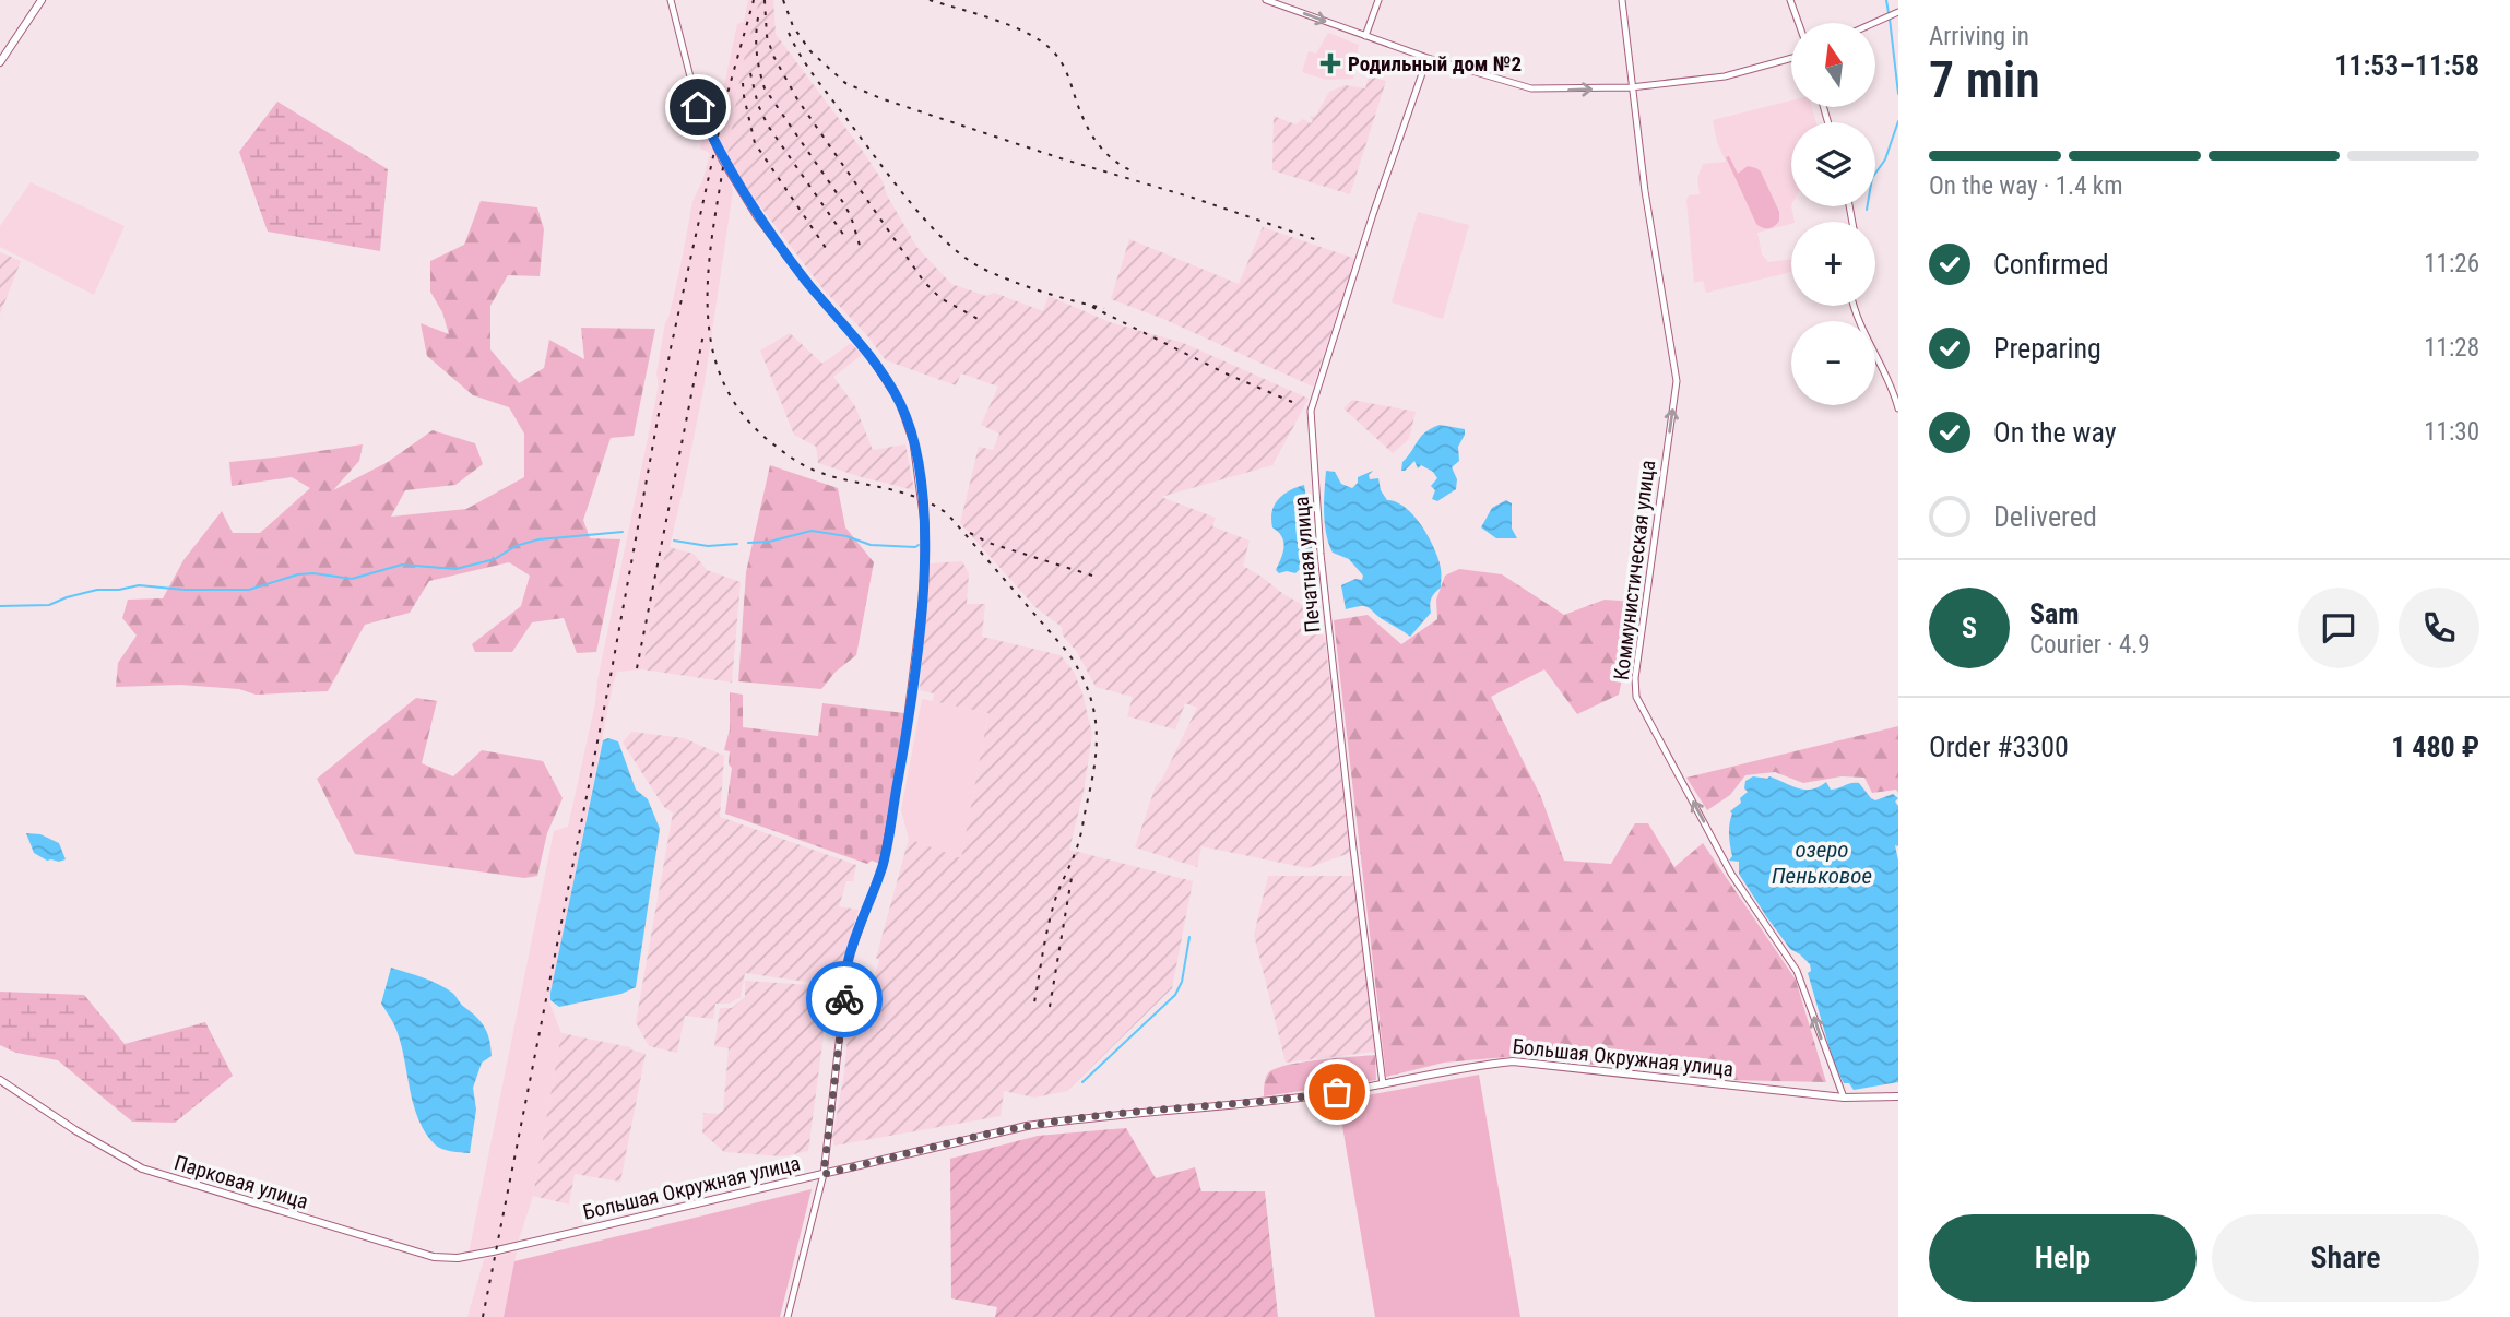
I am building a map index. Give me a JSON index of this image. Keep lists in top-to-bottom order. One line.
{"streets":{"main road":["Большая Окружная улица","Парковая улица"],"street":["Печатная улица","Коммунистическая улица"]},"crossings":[["Печатная улица","Большая Окружная улица"],["Коммунистическая улица","Большая Окружная улица"],["Большая Окружная улица","Парковая улица"]],"one_way":["Коммунистическая улица"],"water":["озеро Пеньковое"],"places":{"health":["Родильный дом №2"]},"north":"top","page":{"heading":["7 min","Arriving in","11:53–11:58"],"panel":["Sam","Courier · 4.9","Order #3300","1 480 ₽"],"map_buttons":["+","−"],"bar":"On the way · 1.4 km","list":[["Confirmed","11:26"],["Preparing","11:28"],["On the way","11:30"],"Delivered"],"round":"S","buttons":["Help","Share"]}}
